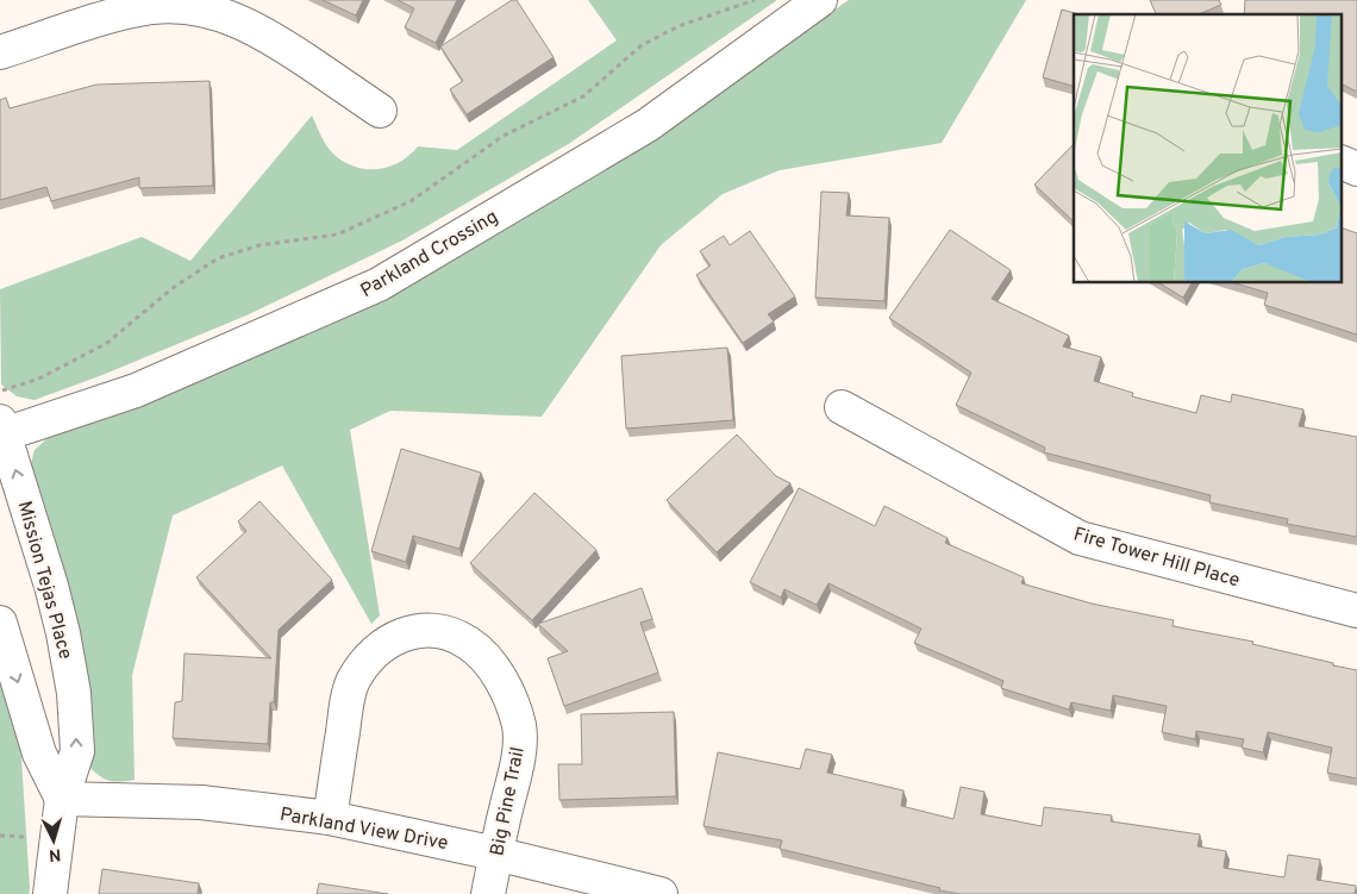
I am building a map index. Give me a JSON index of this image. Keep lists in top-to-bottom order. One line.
{"streets":{"street":["Parkland Crossing","Fire Tower Hill Place","Mission Tejas Place","Big Pine Trail","Parkland View Drive"]},"crossings":[["Parkland Crossing","Mission Tejas Place"],["Mission Tejas Place","Parkland View Drive"],["Big Pine Trail","Parkland View Drive"]],"north":"bottom"}
